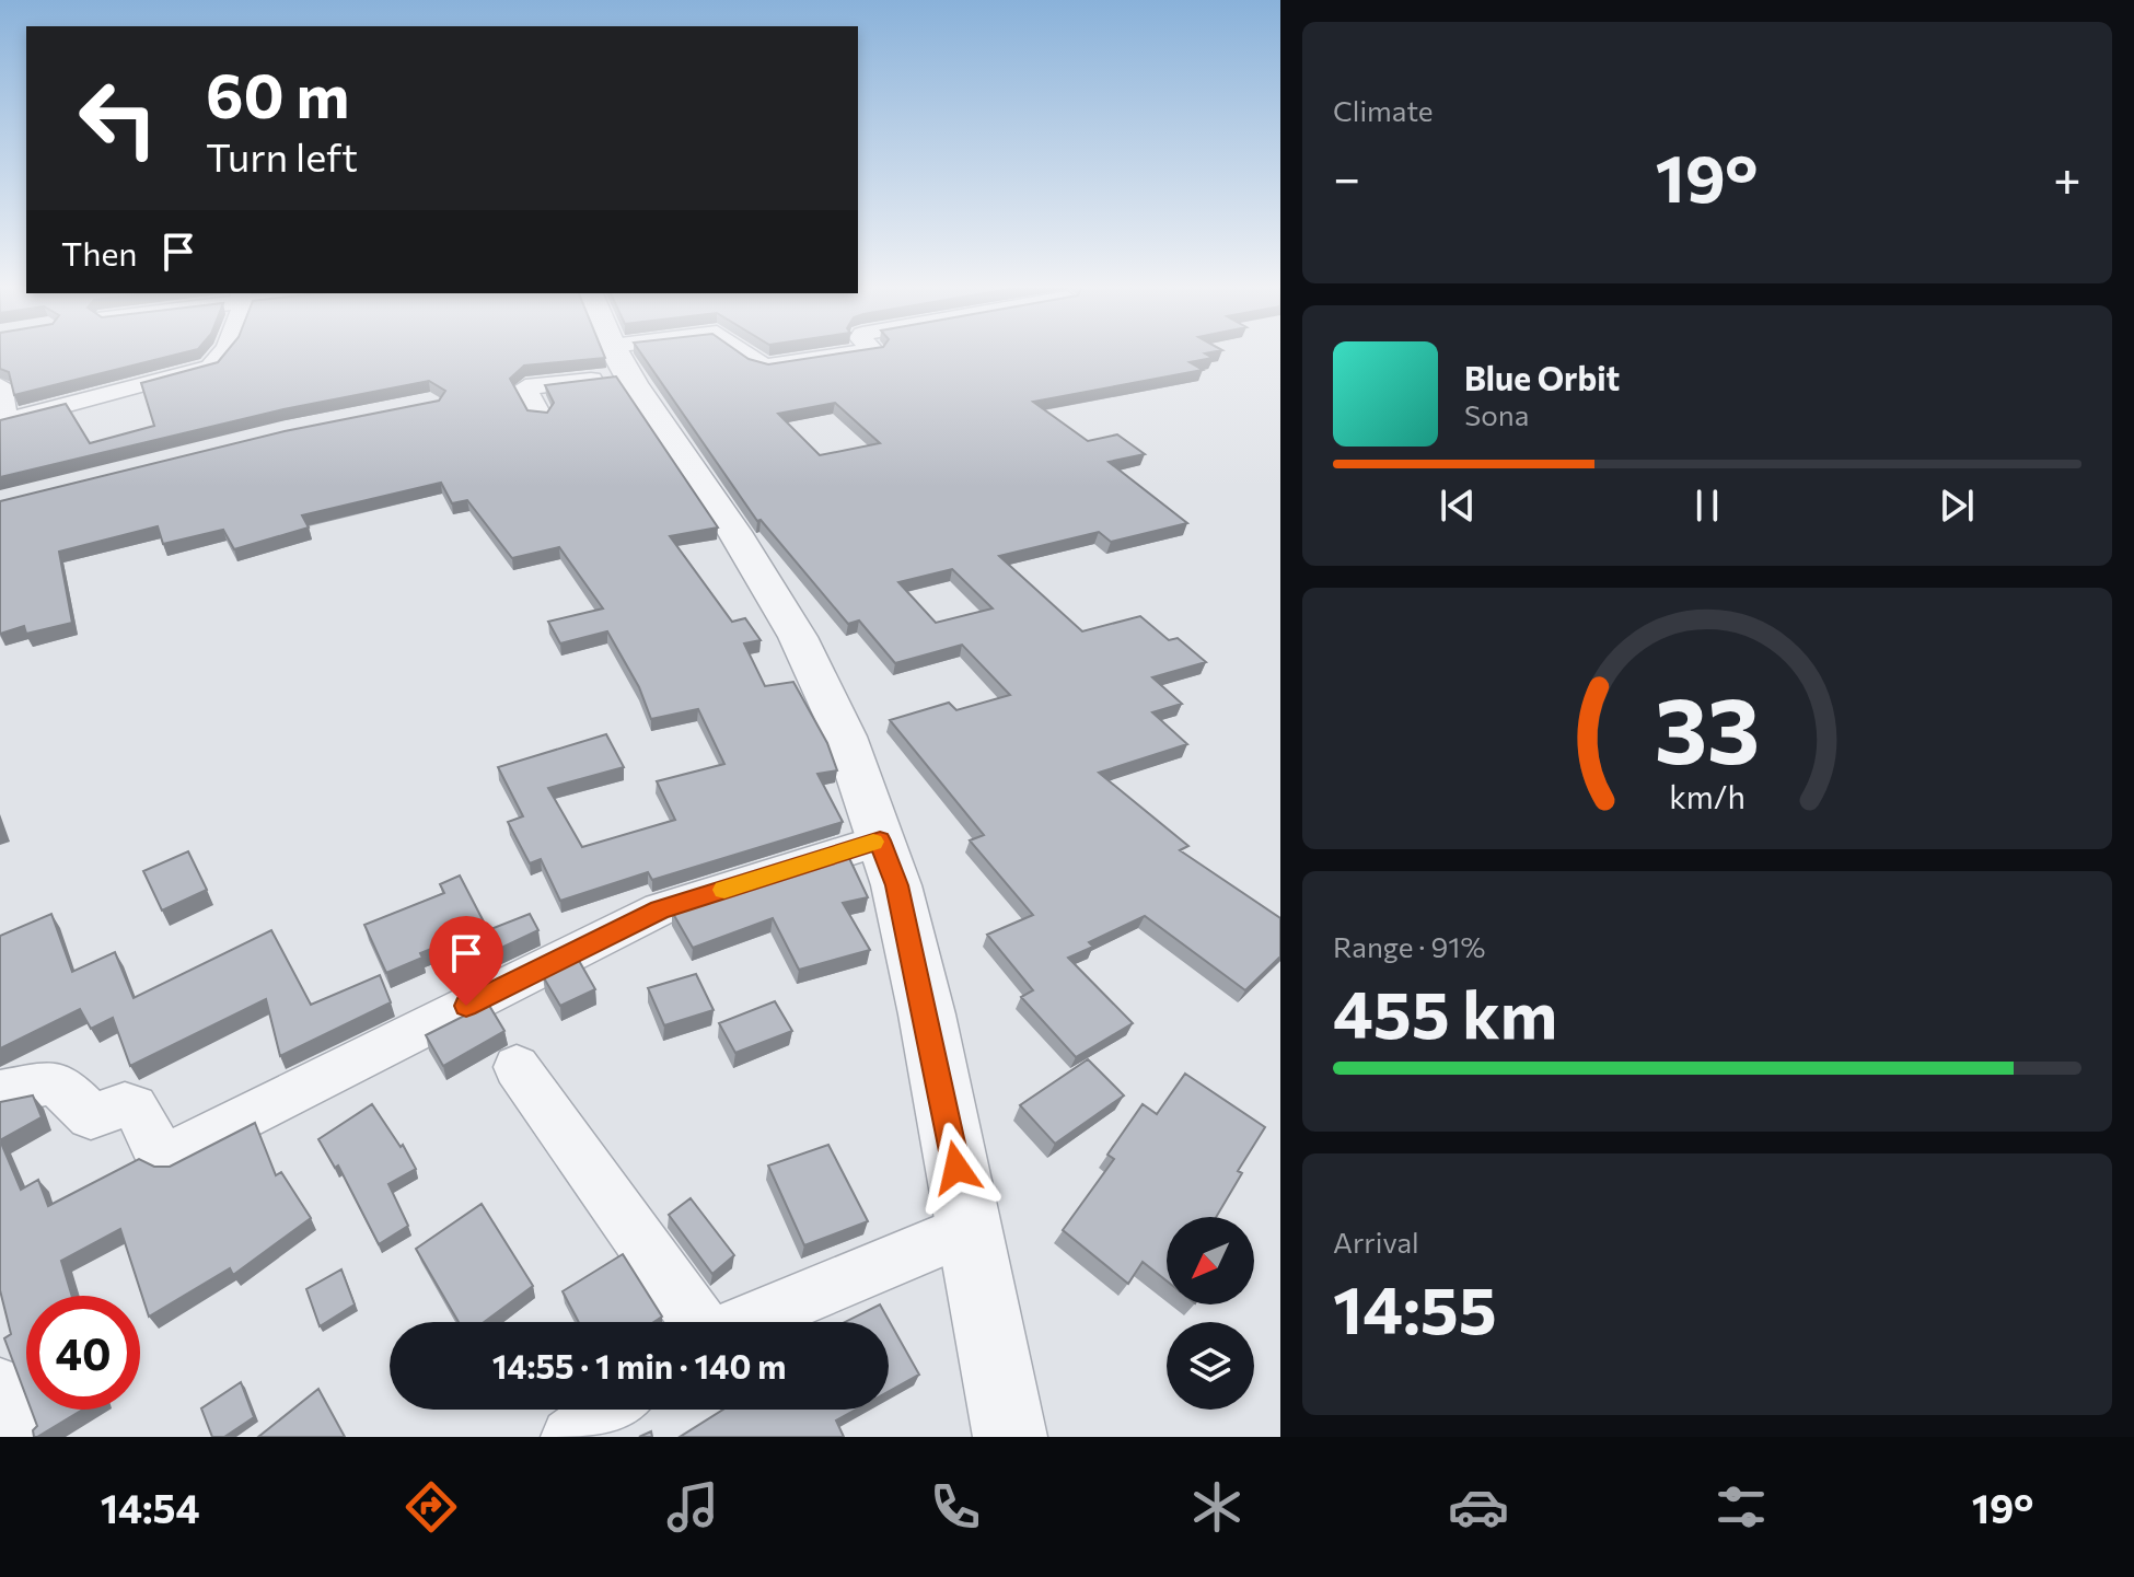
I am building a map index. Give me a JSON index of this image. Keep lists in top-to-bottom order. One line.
{"north":"bottom left","page":{"tile":["Climate",["Range · 91%","455 km"],["Arrival","14:55"]],"turn":["60 m","Turn left"],"heat":["−","19°","+"],"then":"Then","song":["Blue Orbit","Sona"],"limit":"40","trip":"14:55 · 1 min · 140 m","tabs":["14:54","19°"],"gauge":["33","km/h"]}}
